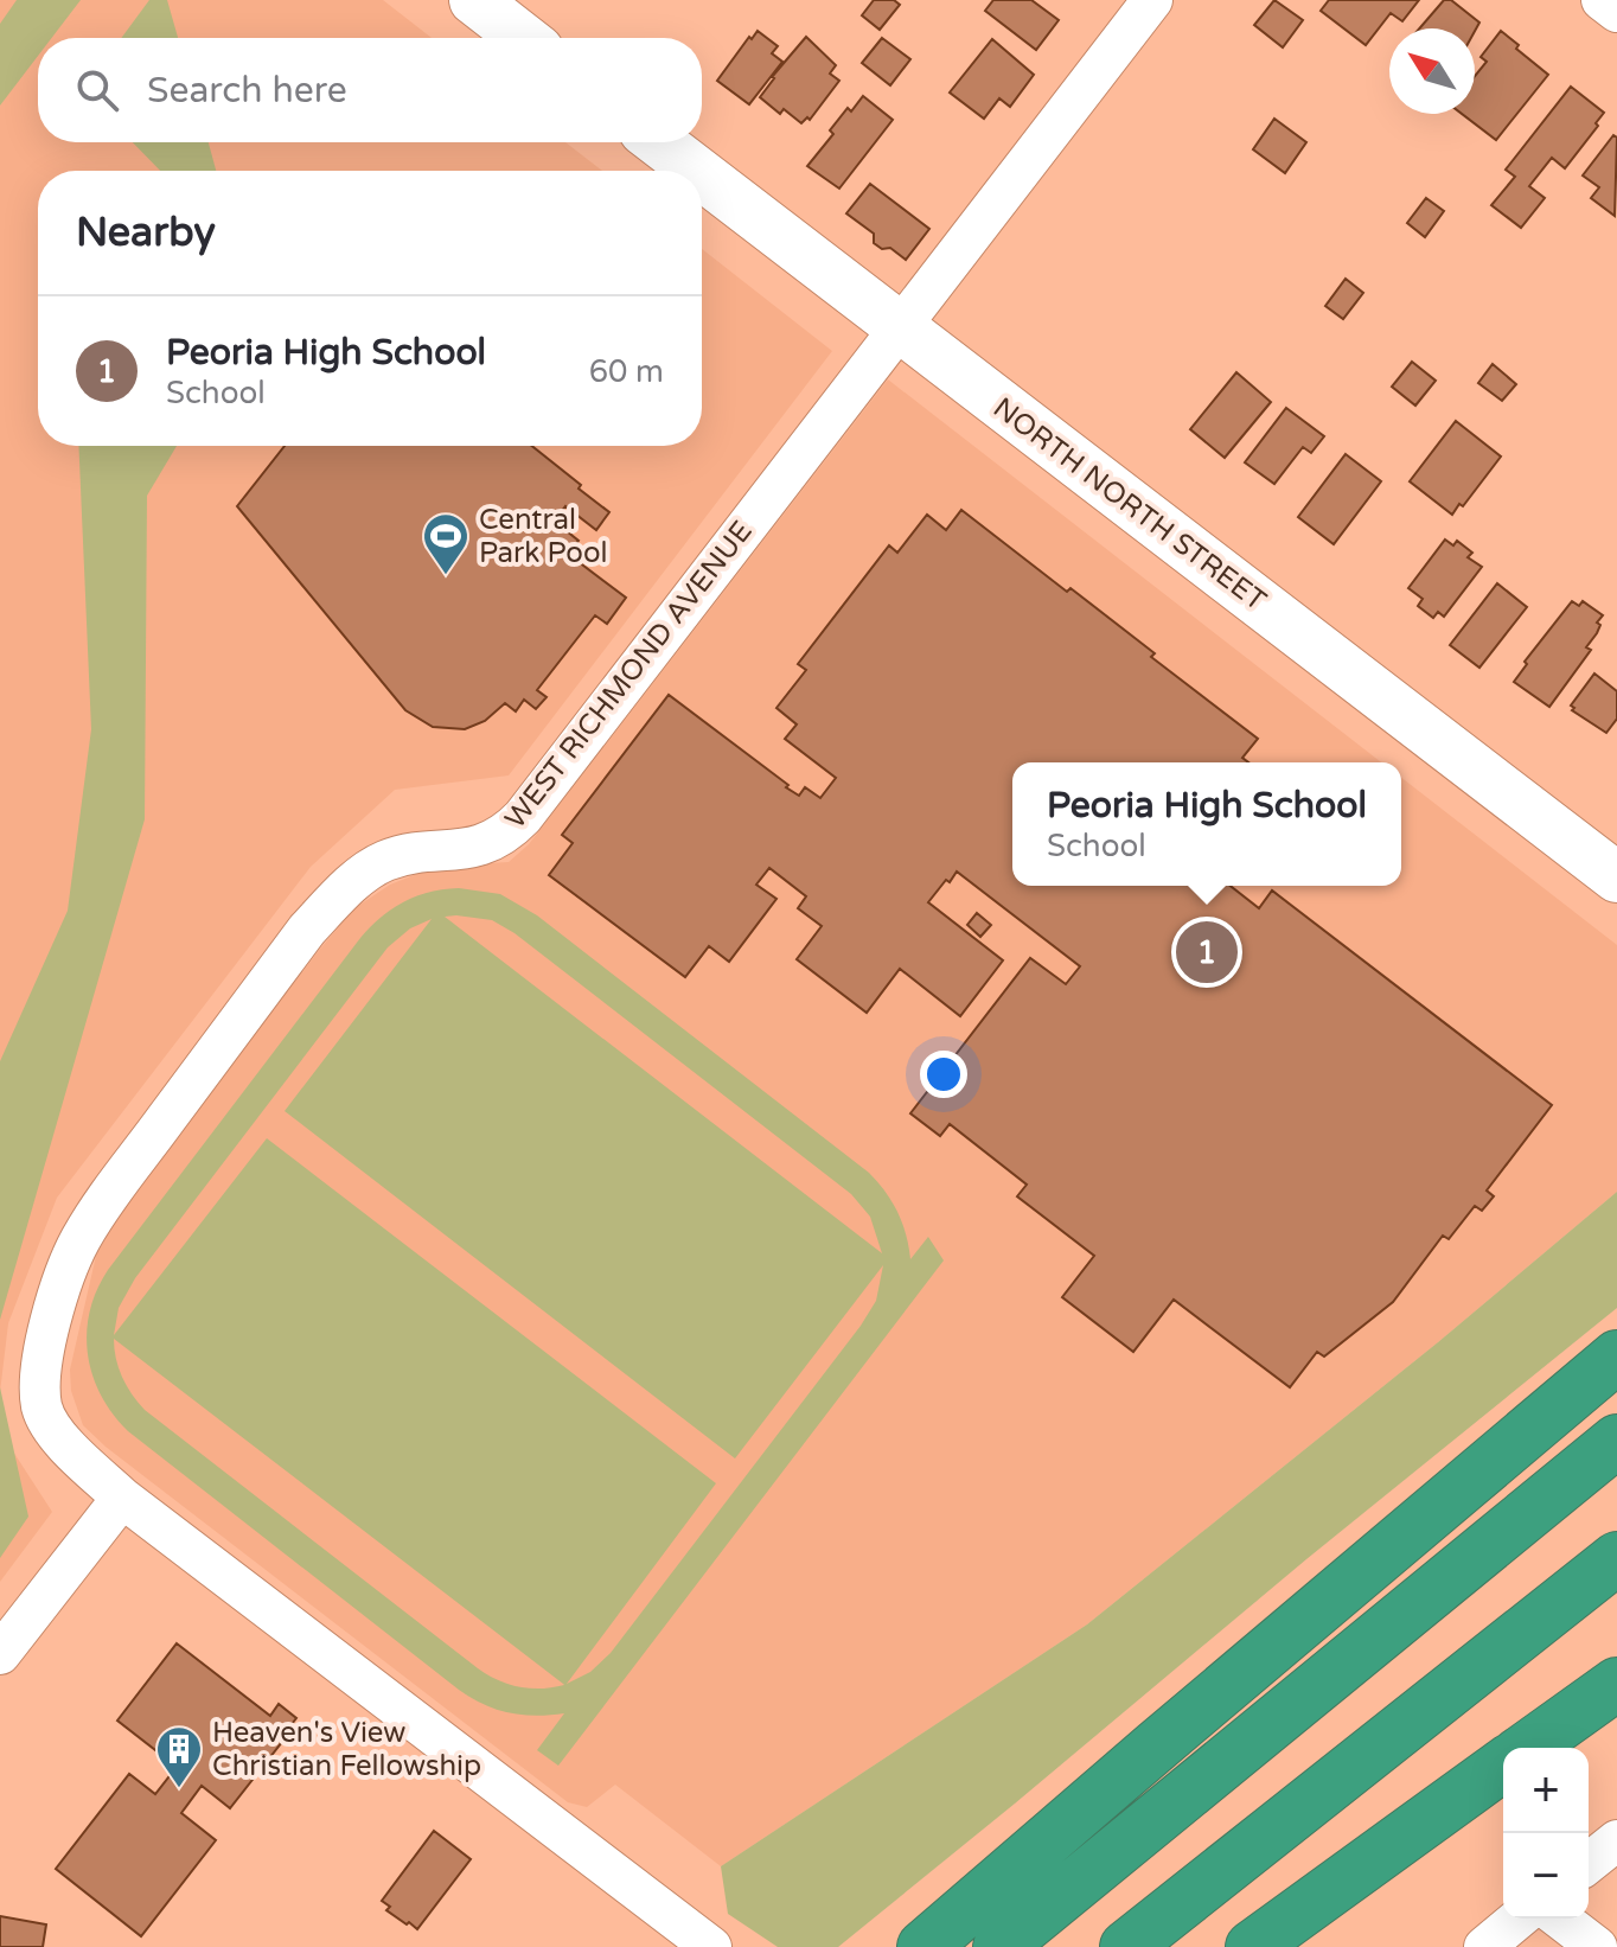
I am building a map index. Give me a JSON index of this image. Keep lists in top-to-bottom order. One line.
{"streets":{"street":["NORTH NORTH STREET","WEST RICHMOND AVENUE"]},"crossings":[["NORTH NORTH STREET","WEST RICHMOND AVENUE"]],"places":{"sports":["Central Park Pool"],"building":["Heaven's View Christian Fellowship"]},"north":"top left","page":{"search":"Search here","heading":"Nearby","list":[{"mark":"1","name":"Peoria High School","note":"School","value":"60 m"}],"popup":["Peoria High School","School"],"pins":"1","map_buttons":["+","−"]}}
